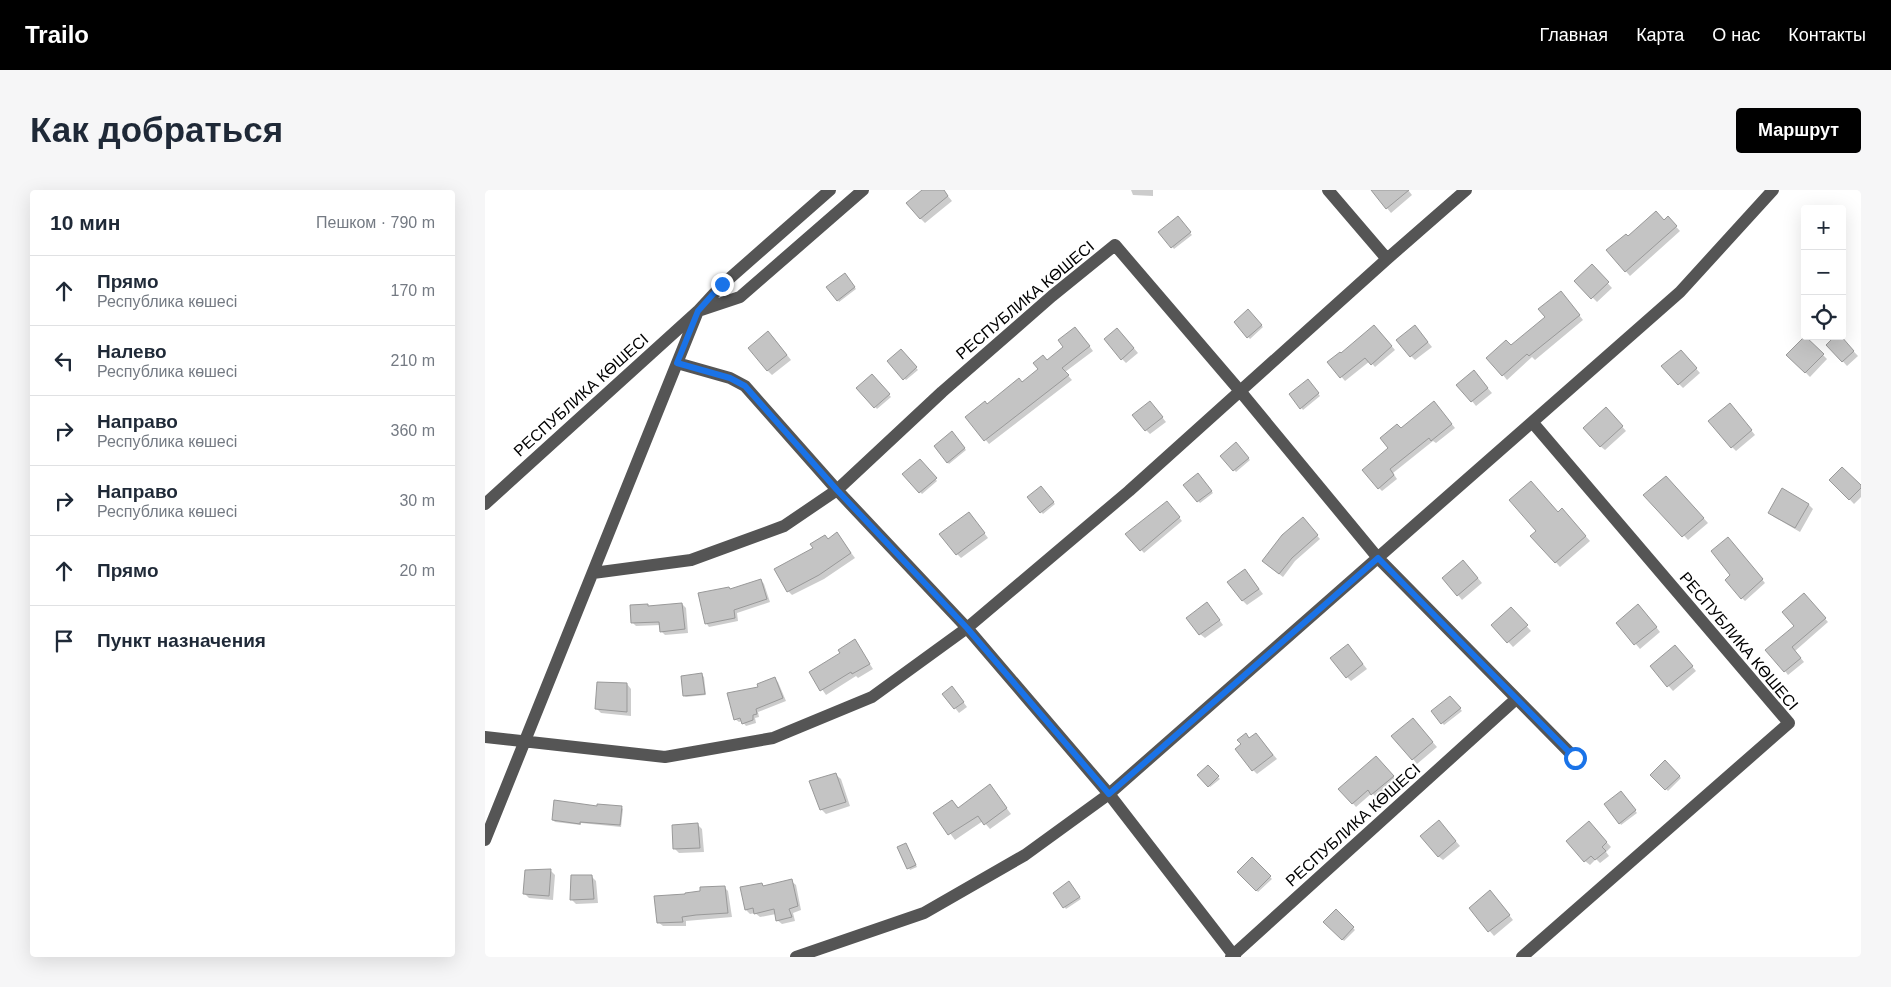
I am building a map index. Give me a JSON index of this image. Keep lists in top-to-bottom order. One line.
{"streets":{"street":["РЕСПУБЛИКА КӨШЕСІ"]},"page":{"header":"Trailo","nav":["Главная","Карта","О нас","Контакты"],"buttons":"Маршрут","title":"Как добраться","heading":["10 мин","Пешком · 790 m"],"map_buttons":["+","−"],"list":[["Прямо","Республика көшесі","170 m"],["Налево","Республика көшесі","210 m"],["Направо","Республика көшесі","360 m"],["Направо","Республика көшесі","30 m"],["Прямо","20 m"],"Пункт назначения"]}}
